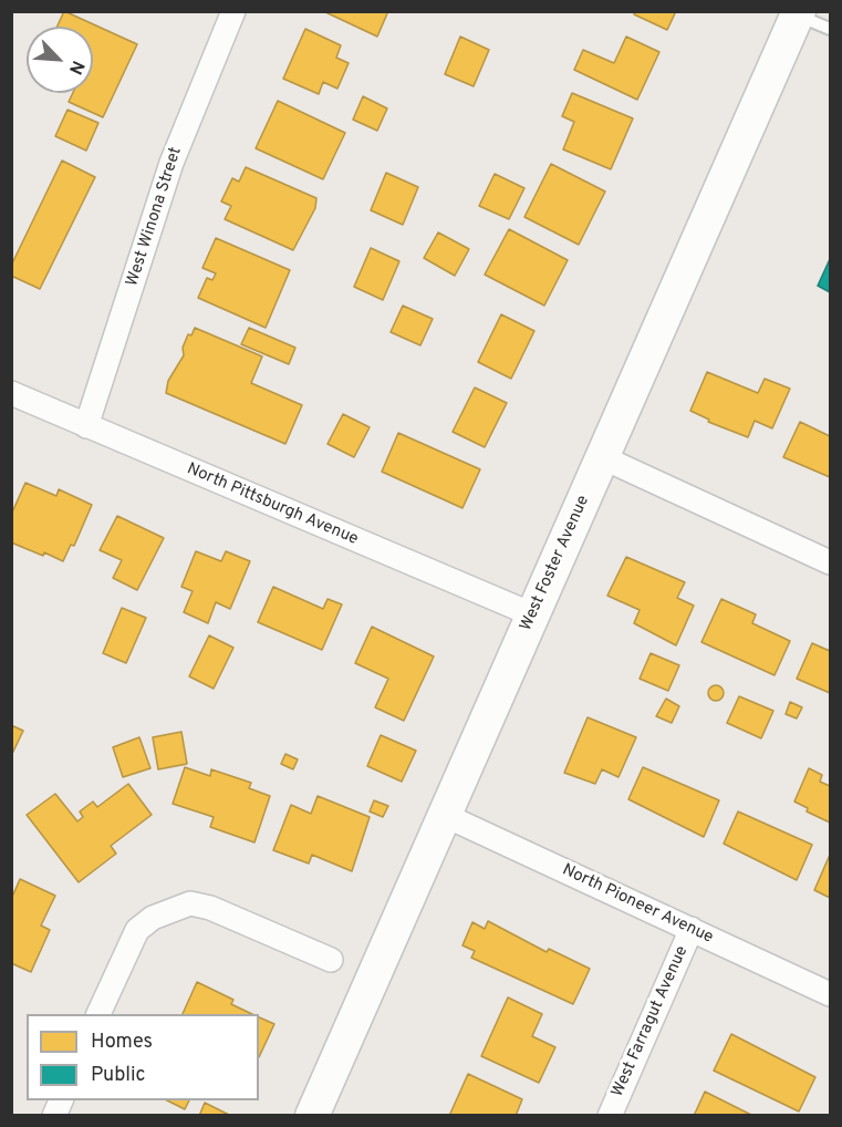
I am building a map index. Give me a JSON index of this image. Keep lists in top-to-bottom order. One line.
{"streets":{"street":["West Winona Street","North Pittsburgh Avenue","West Foster Avenue","North Pioneer Avenue","West Farragut Avenue"]},"crossings":[["West Winona Street","North Pittsburgh Avenue"],["North Pittsburgh Avenue","West Foster Avenue"],["West Foster Avenue","North Pioneer Avenue"],["North Pioneer Avenue","West Farragut Avenue"]],"legend":["Homes","Public"],"north":"bottom right"}
